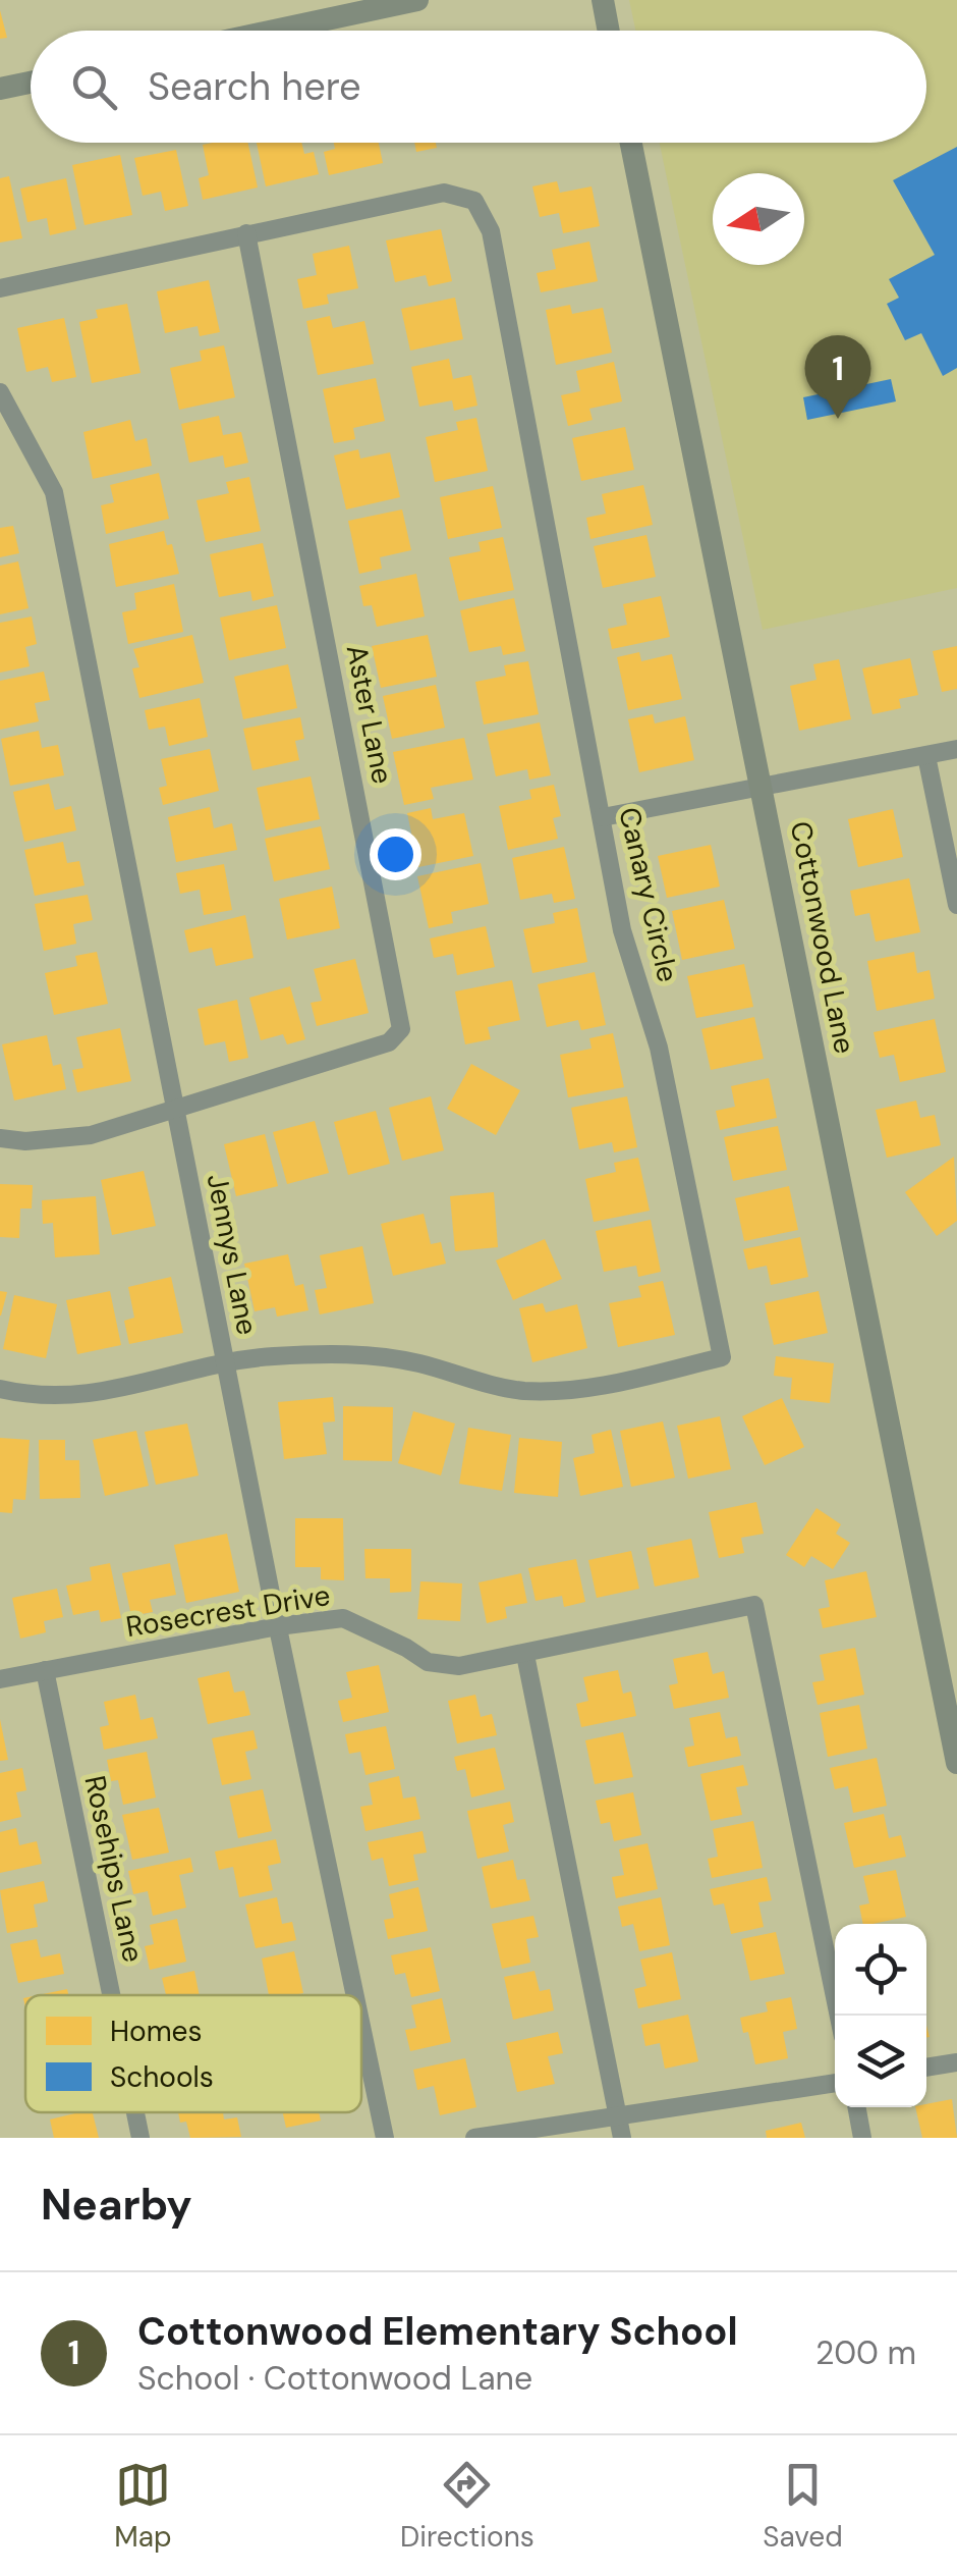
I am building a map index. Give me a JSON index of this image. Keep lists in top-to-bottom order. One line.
{"streets":{"main road":["Cottonwood Lane"],"street":["Aster Lane","Canary Circle","Jennys Lane","Rosecrest Drive","Rosehips Lane"]},"crossings":[["Aster Lane","Canary Circle"],["Aster Lane","Jennys Lane"],["Canary Circle","Jennys Lane"],["Jennys Lane","Rosecrest Drive"],["Rosecrest Drive","Rosehips Lane"]],"legend":["Homes","Schools"],"north":"left","page":{"search":"Search here","pins":"1","heading":"Nearby","list":[{"mark":"1","name":"Cottonwood Elementary School","note":"School · Cottonwood Lane","value":"200 m"}],"nav":["Map","Directions","Saved"]}}
